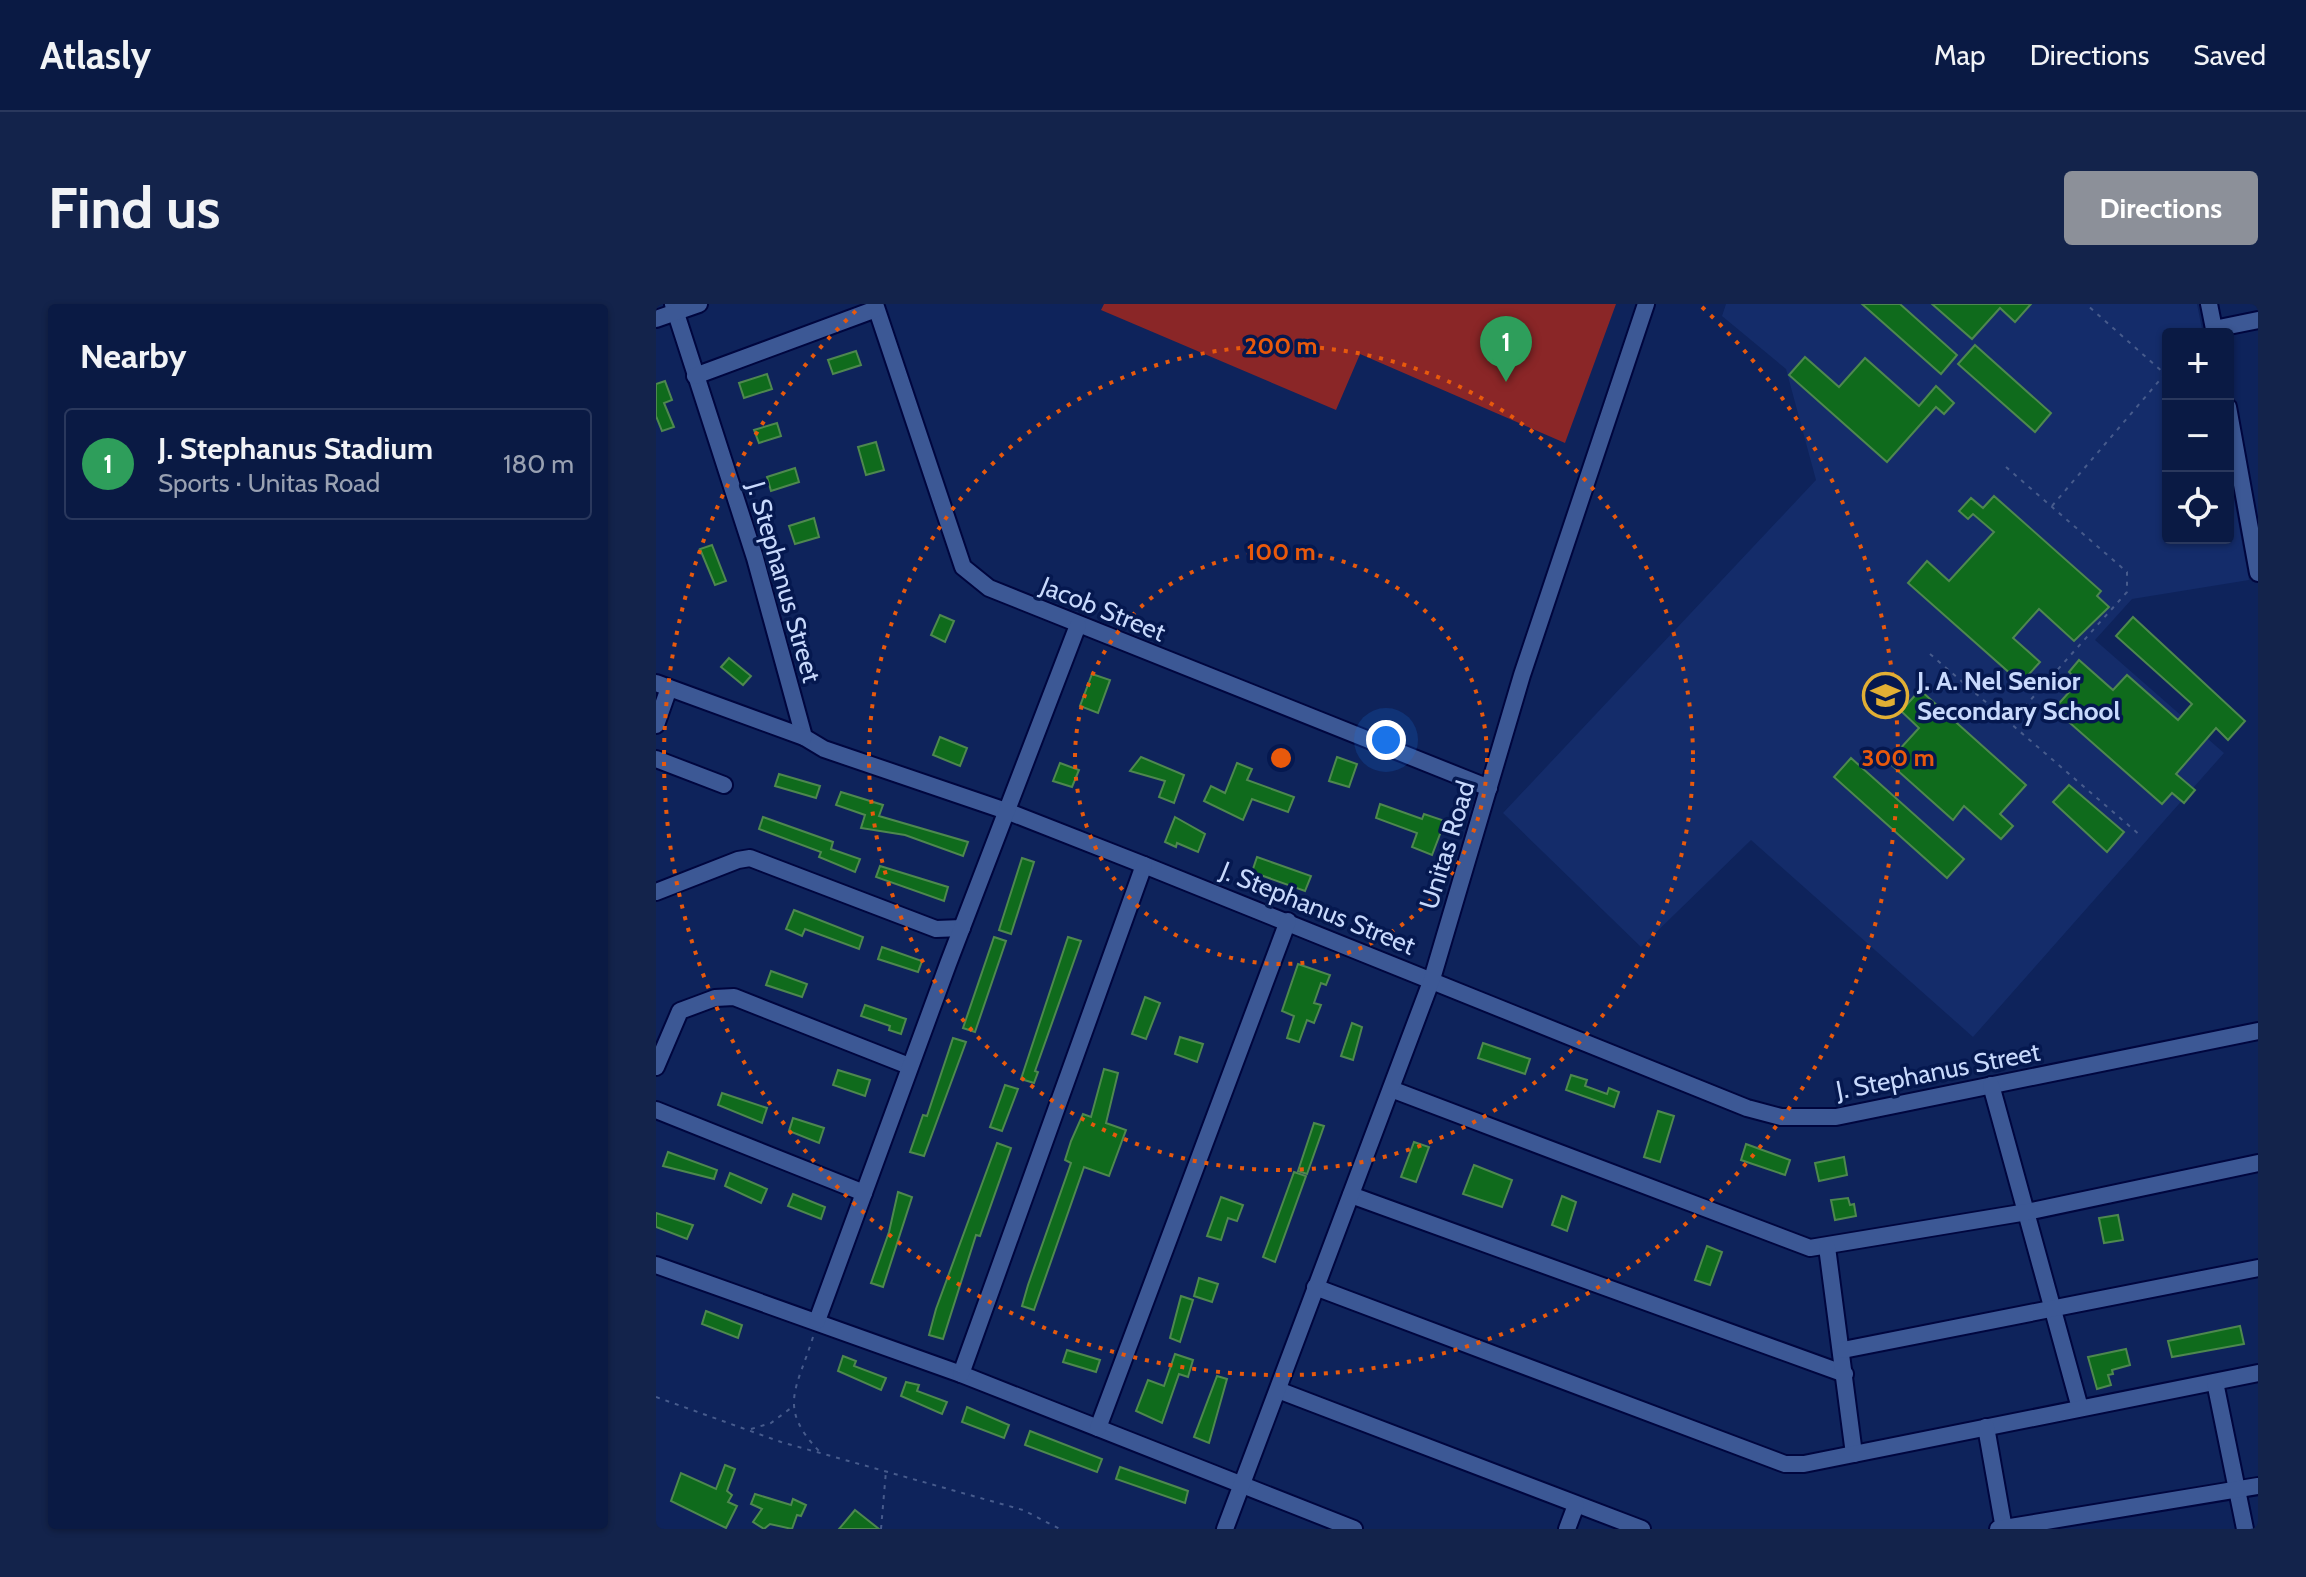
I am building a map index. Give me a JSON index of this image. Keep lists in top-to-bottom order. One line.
{"streets":{"street":["J. Stephanus Street","Jacob Street","Unitas Road"]},"crossings":[["J. Stephanus Street","Unitas Road"],["Jacob Street","Unitas Road"]],"places":{"school or university":["J. A. Nel Senior Secondary School"]},"page":{"header":"Atlasly","nav":["Map","Directions","Saved"],"buttons":"Directions","title":"Find us","heading":"Nearby","pins":"1","map_buttons":["+","−"],"list":[{"mark":"1","name":"J. Stephanus Stadium","note":"Sports · Unitas Road","value":"180 m"}]},"rings":["200 m","100 m","300 m"]}
